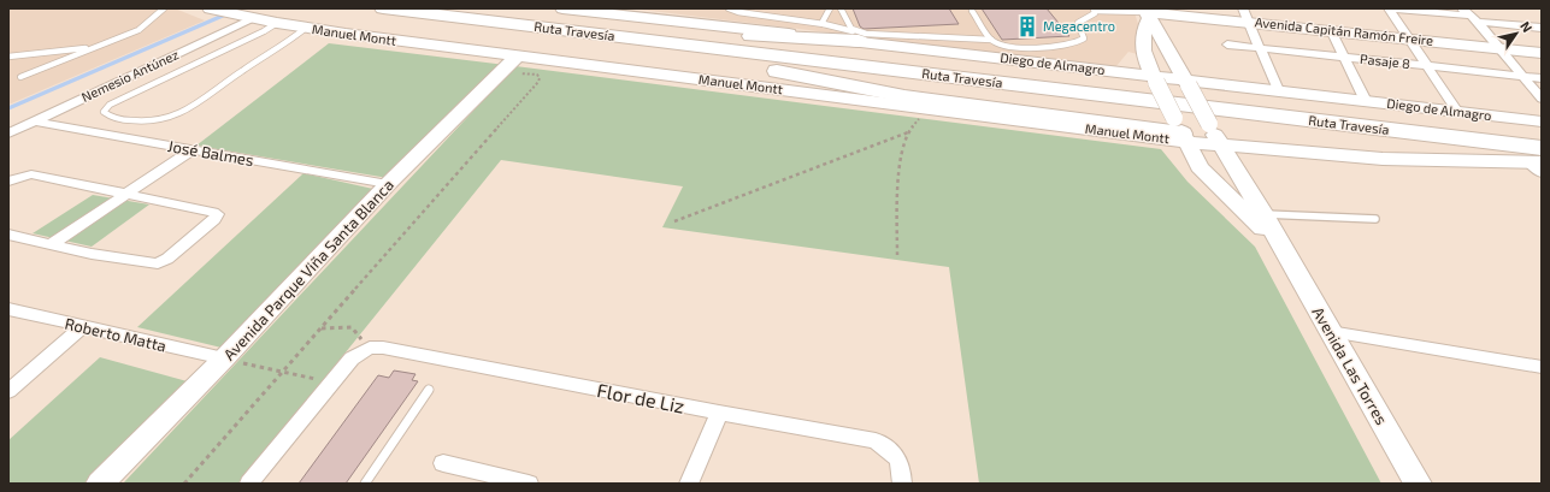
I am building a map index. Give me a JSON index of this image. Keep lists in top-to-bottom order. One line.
{"streets":{"highway":["Ruta Travesía"],"street":["Avenida Capitán Ramón Freire","Manuel Montt","Pasaje 8","Diego de Almagro","Nemesio Antúnez","José Balmes","Avenida Parque Viña Santa Blanca","Roberto Matta","Avenida Las Torres","Flor de Liz"]},"crossings":[["Ruta Travesía","Manuel Montt"],["Avenida Capitán Ramón Freire","Avenida Las Torres"],["Manuel Montt","Nemesio Antúnez"],["Manuel Montt","Avenida Parque Viña Santa Blanca"],["Manuel Montt","Avenida Las Torres"],["Diego de Almagro","Avenida Las Torres"],["Nemesio Antúnez","José Balmes"],["José Balmes","Avenida Parque Viña Santa Blanca"],["Avenida Parque Viña Santa Blanca","Roberto Matta"]],"places":{"building":["Megacentro"]},"north":"top right"}
